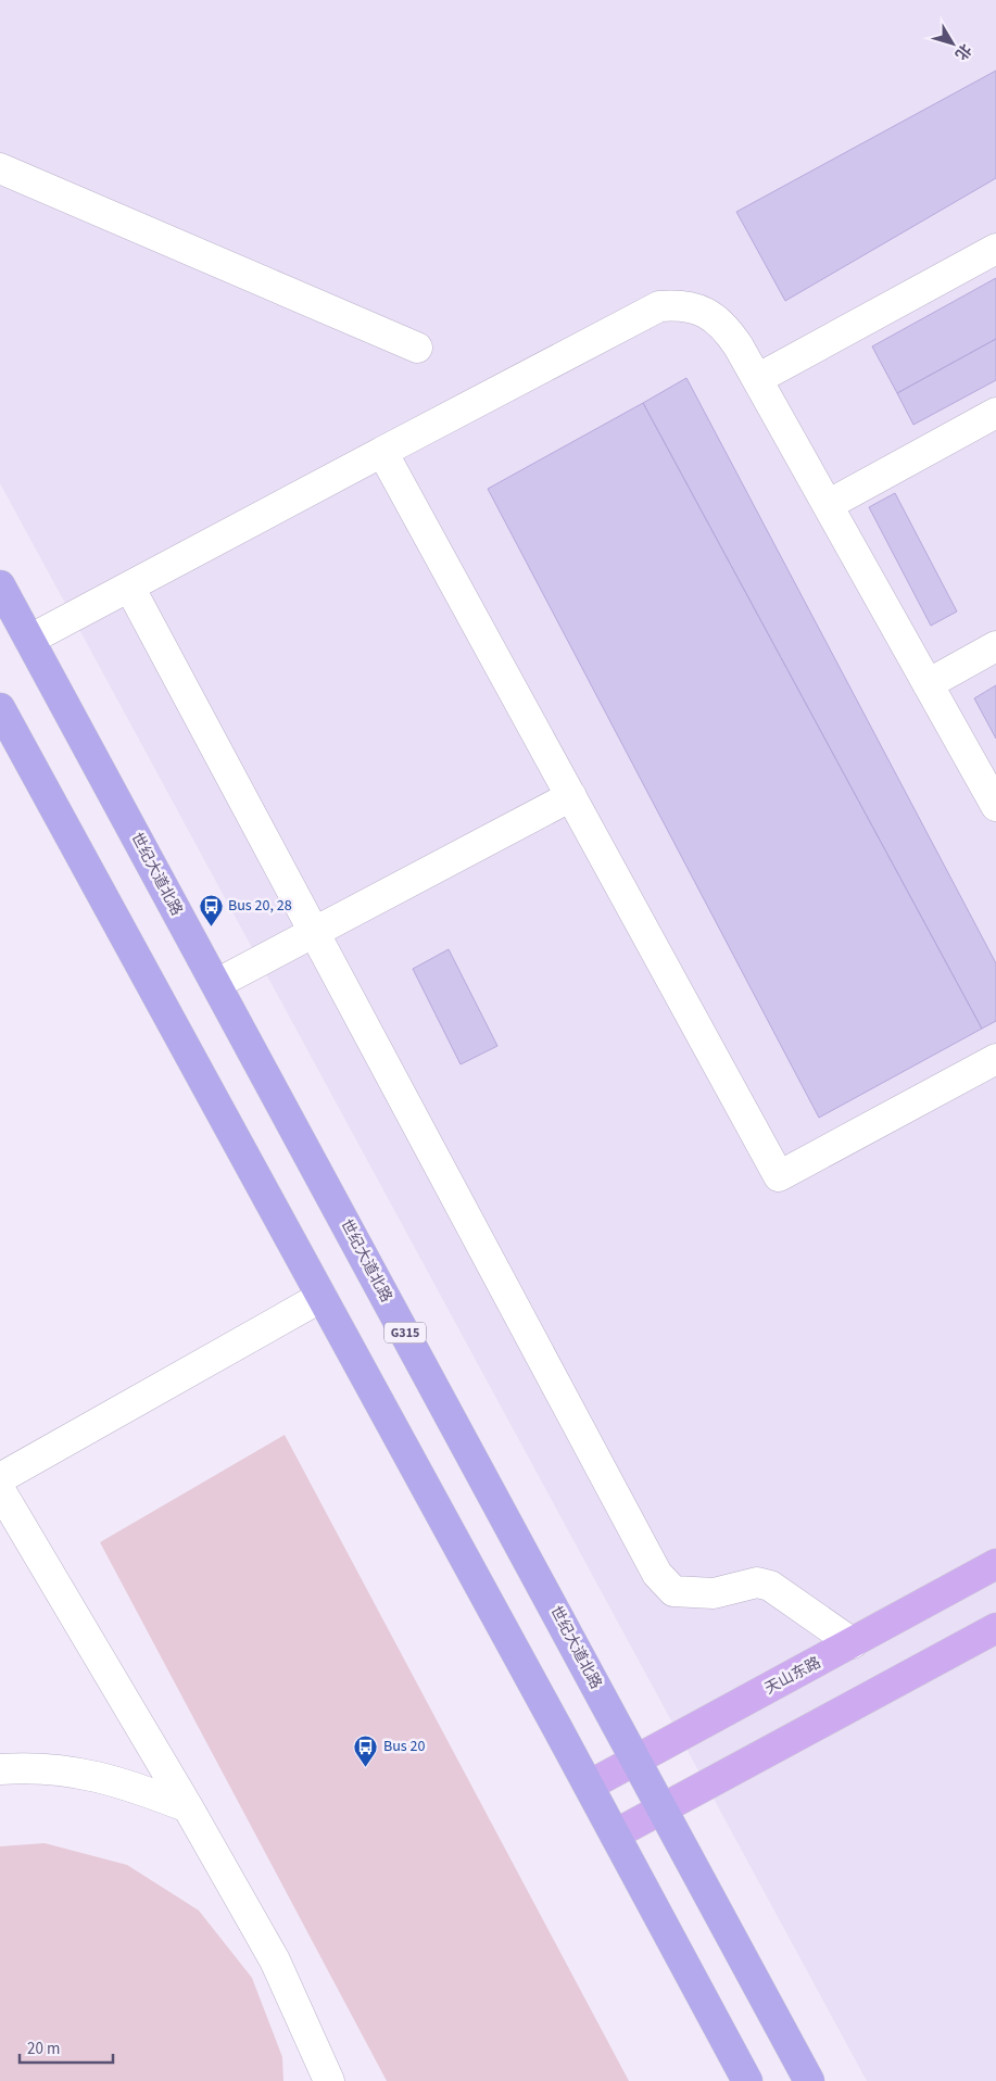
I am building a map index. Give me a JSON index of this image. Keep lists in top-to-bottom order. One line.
{"streets":{"highway":["世纪大道北路","G315"],"main road":["天山东路"]},"crossings":[["世纪大道北路","天山东路"]],"places":{"bus stop":["Bus 20, 28","Bus 20"]},"scale_bar":"20 m","north":"bottom right"}
